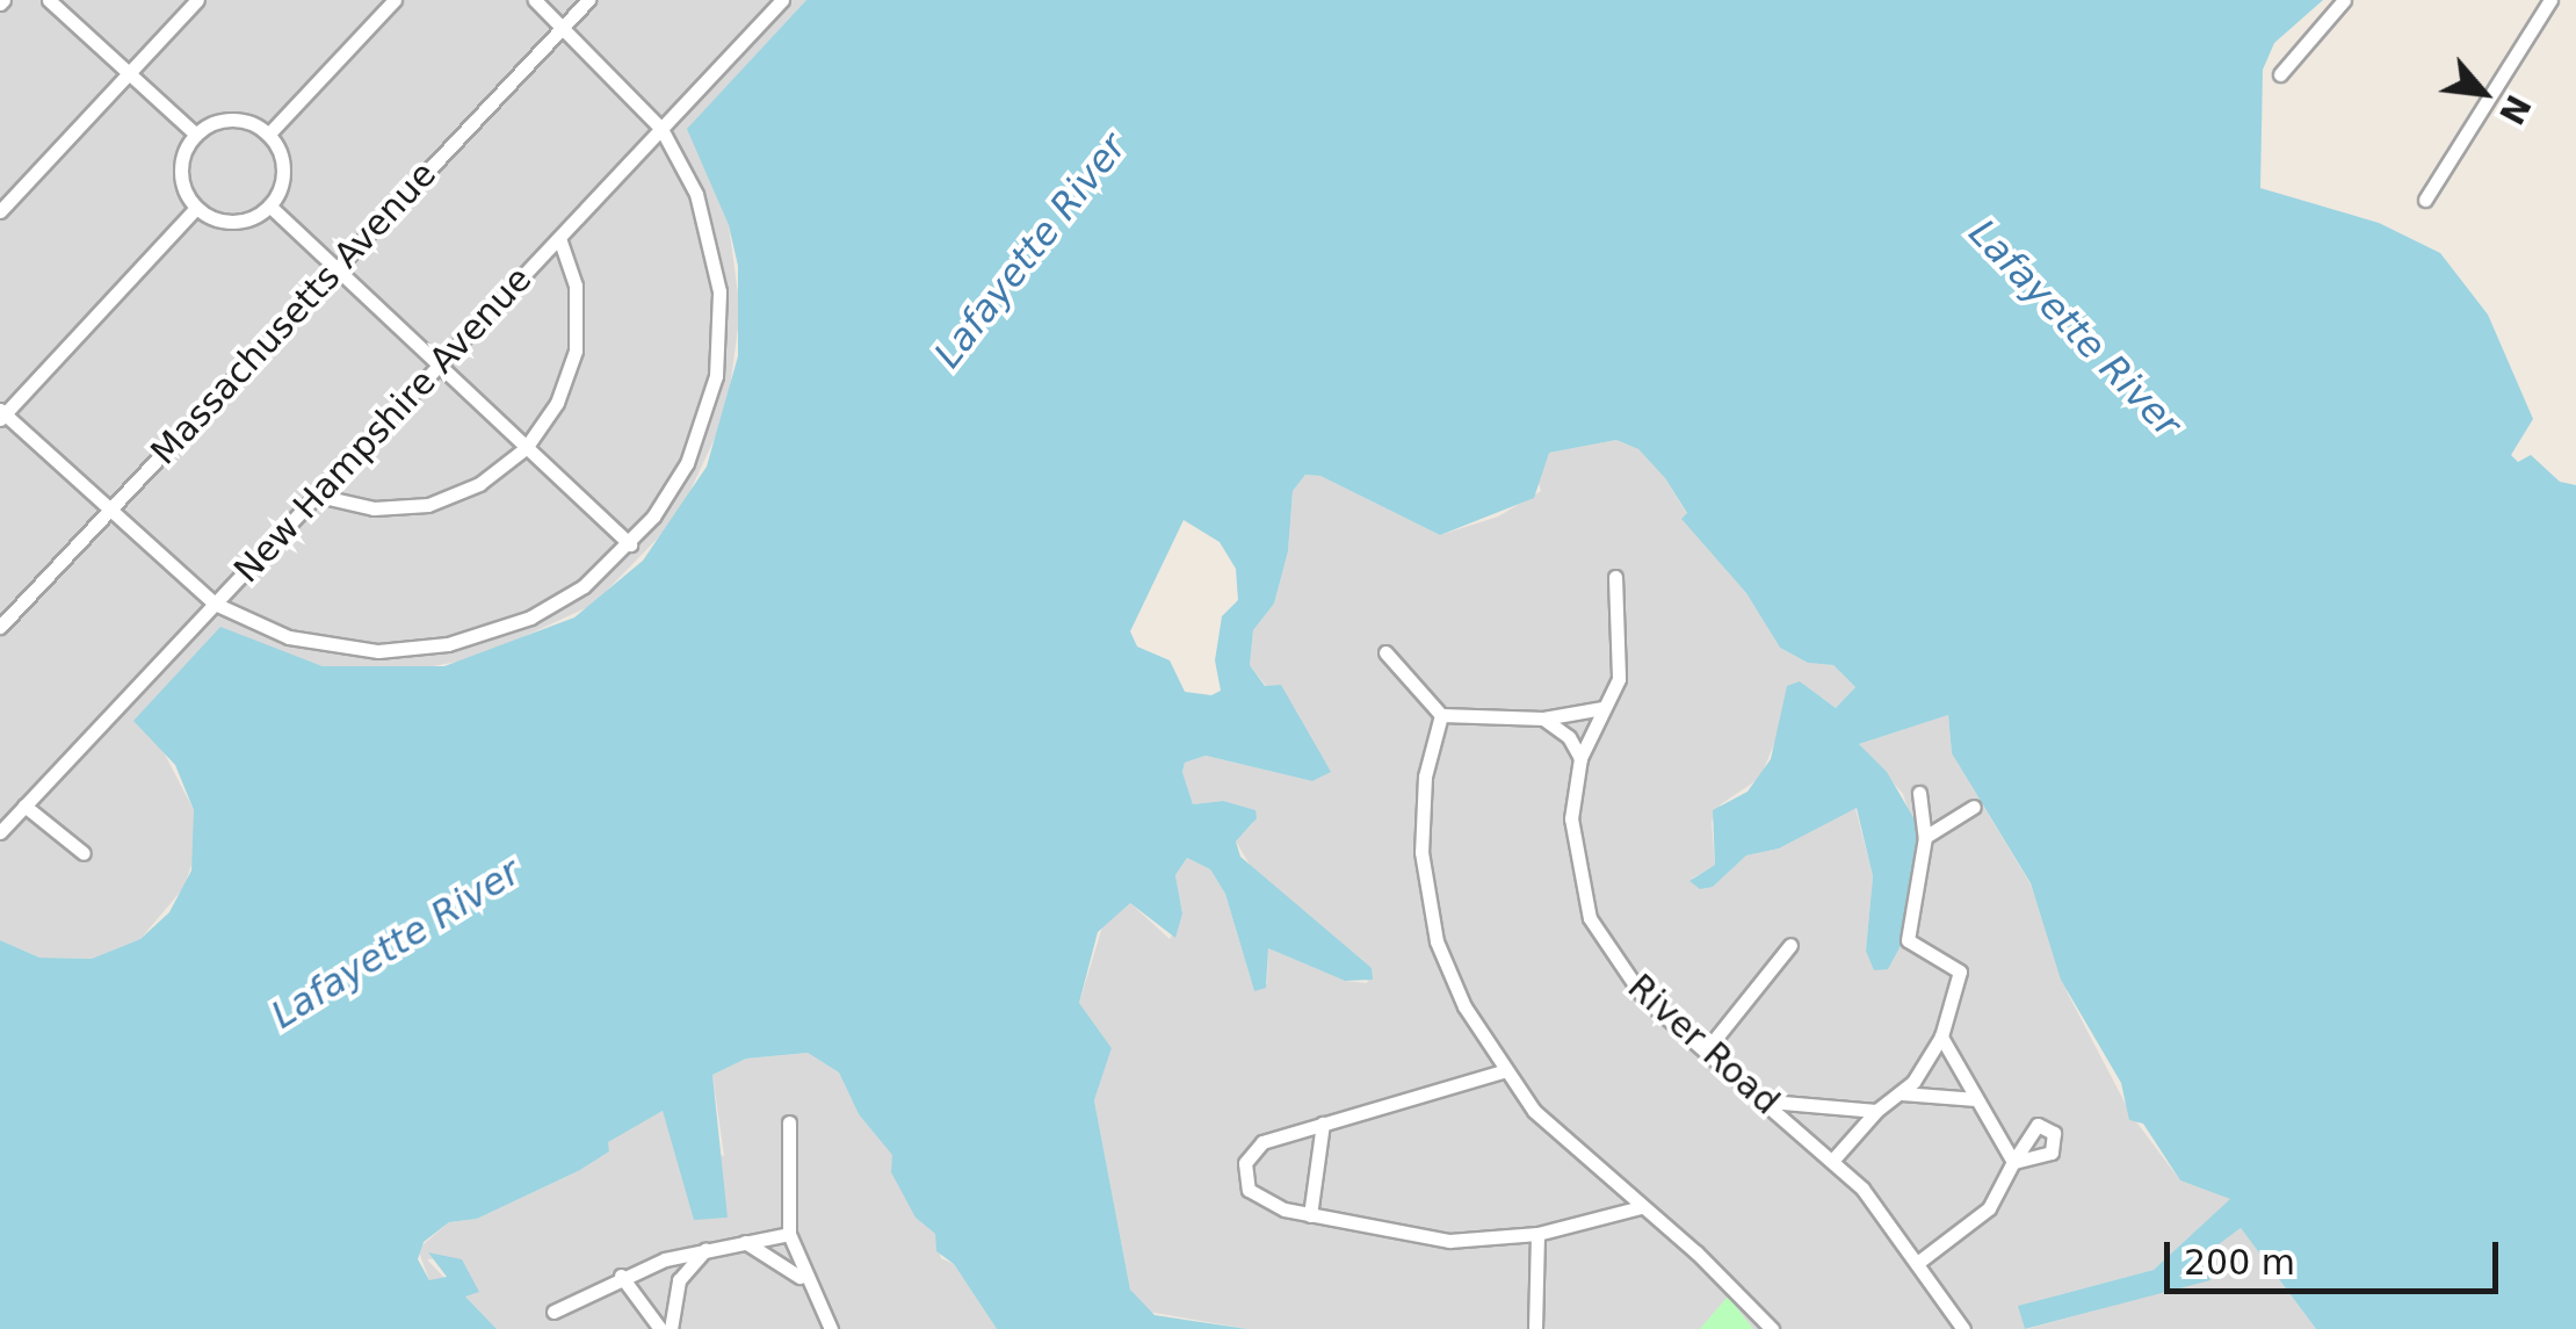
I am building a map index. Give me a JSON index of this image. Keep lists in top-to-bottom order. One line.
{"streets":{"street":["Massachusetts Avenue","New Hampshire Avenue","River Road"]},"water":["Lafayette River"],"scale_bar":"200 m","north":"bottom right"}
